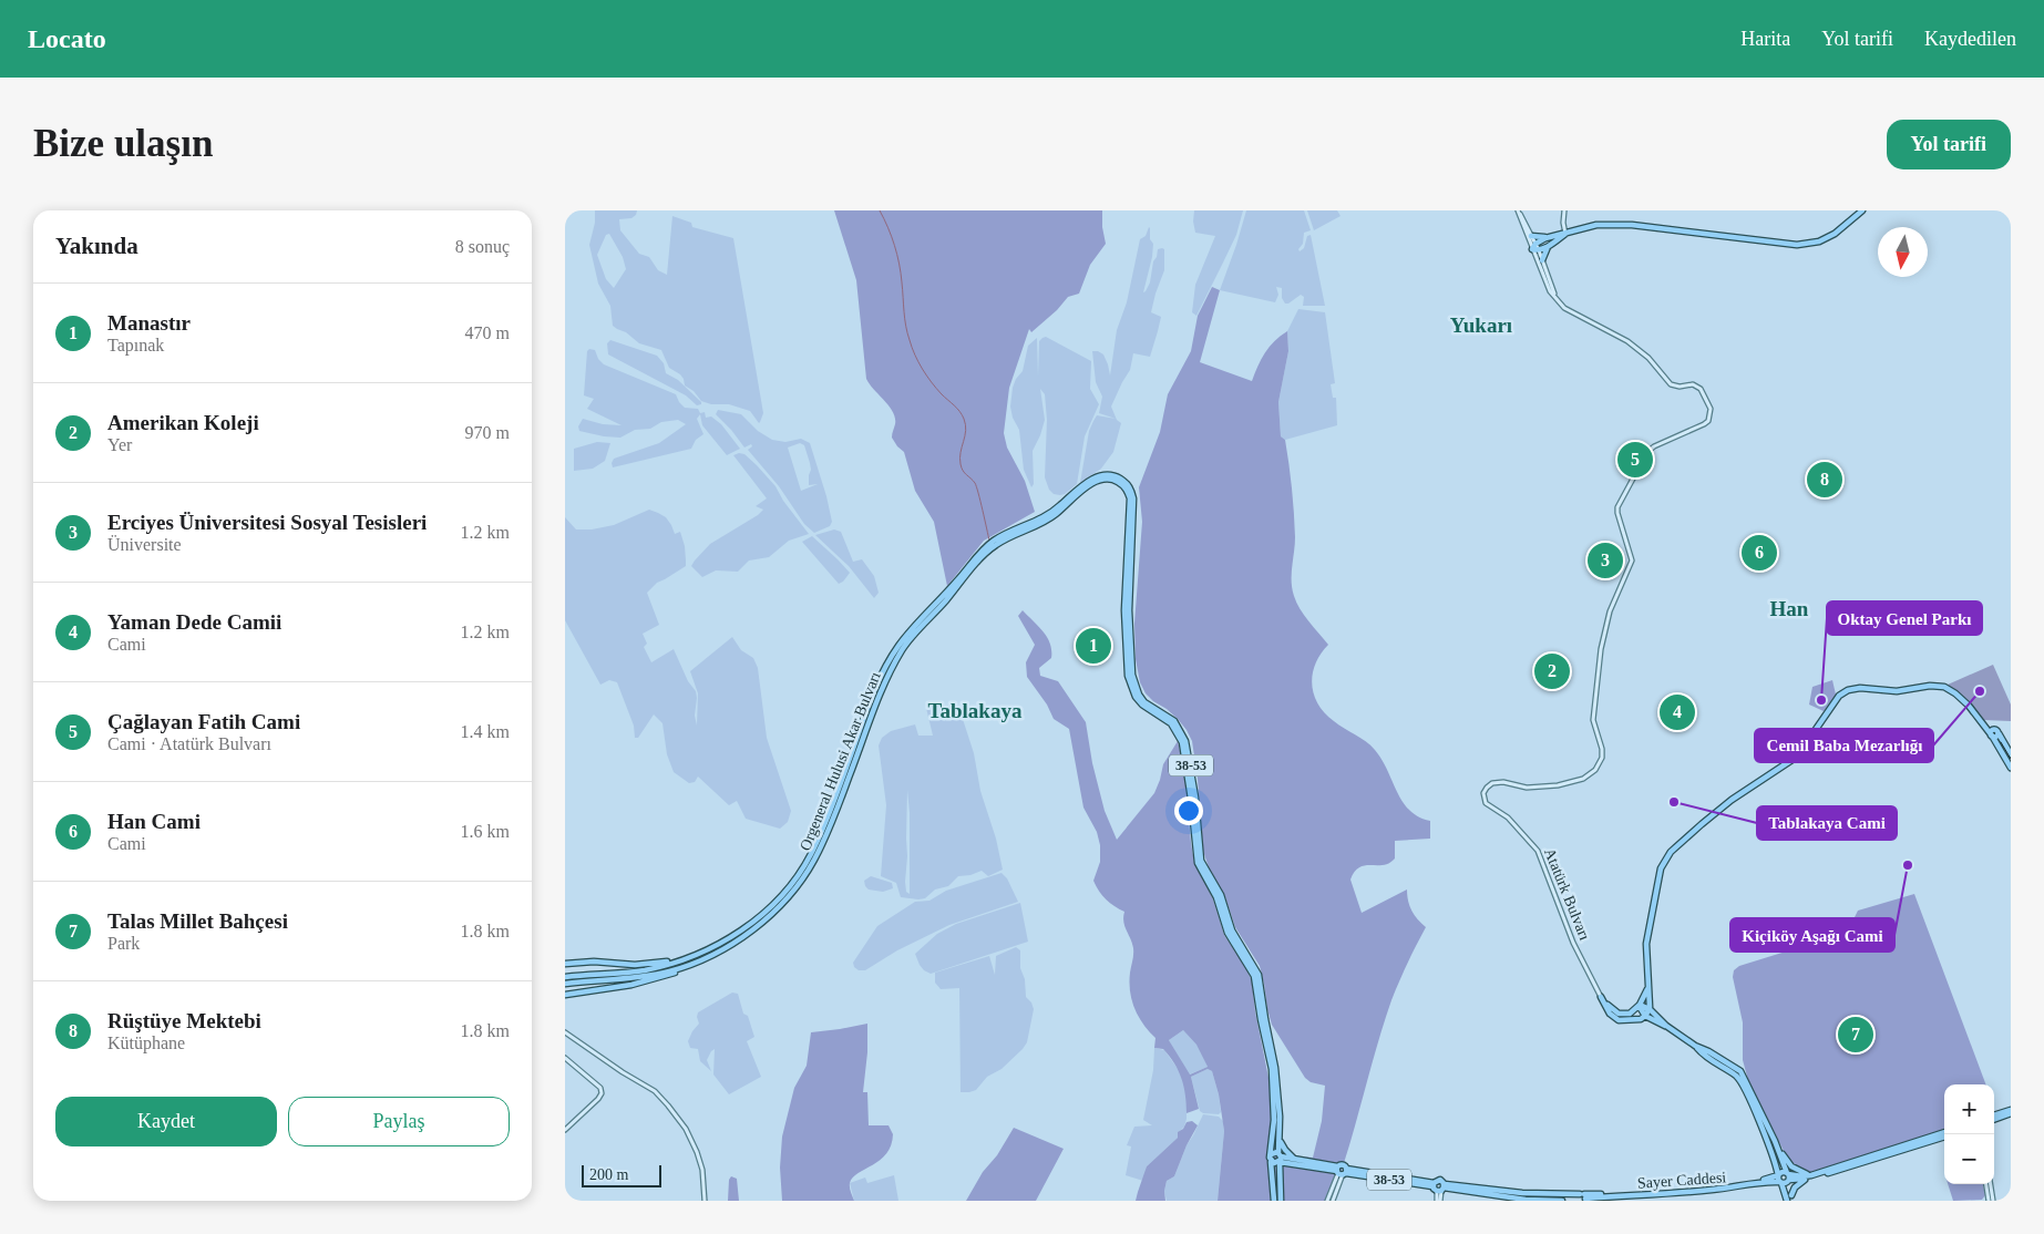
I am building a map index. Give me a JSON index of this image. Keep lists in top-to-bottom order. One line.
{"streets":{"main road":["Orgeneral Hulusi Akar Bulvarı","38-53","Sayer Caddesi"],"street":["Atatürk Bulvarı"]},"crossings":[["Orgeneral Hulusi Akar Bulvarı","38-53"],["38-53","Sayer Caddesi"]],"districts":["Yukarı","Han","Tablakaya"],"places":["Cemil Baba Mezarlığı","Oktay Genel Parkı","Tablakaya Cami","Kiçiköy Aşağı Cami"],"scale_bar":"200 m","north":"bottom","page":{"header":"Locato","nav":["Harita","Yol tarifi","Kaydedilen"],"buttons":["Yol tarifi",["Kaydet","Paylaş"]],"title":"Bize ulaşın","heading":["Yakında","8 sonuç"],"list":[{"mark":"1","name":"Manastır","note":"Tapınak","value":"470 m"},{"mark":"2","name":"Amerikan Koleji","note":"Yer","value":"970 m"},{"mark":"3","name":"Erciyes Üniversitesi Sosyal Tesisleri","note":"Üniversite","value":"1.2 km"},{"mark":"4","name":"Yaman Dede Camii","note":"Cami","value":"1.2 km"},{"mark":"5","name":"Çağlayan Fatih Cami","note":"Cami · Atatürk Bulvarı","value":"1.4 km"},{"mark":"6","name":"Han Cami","note":"Cami","value":"1.6 km"},{"mark":"7","name":"Talas Millet Bahçesi","note":"Park","value":"1.8 km"},{"mark":"8","name":"Rüştüye Mektebi","note":"Kütüphane","value":"1.8 km"}],"pins":["5","8","6","3","1","2","4","7"],"map_buttons":["+","−"],"scale":"200 m"}}
